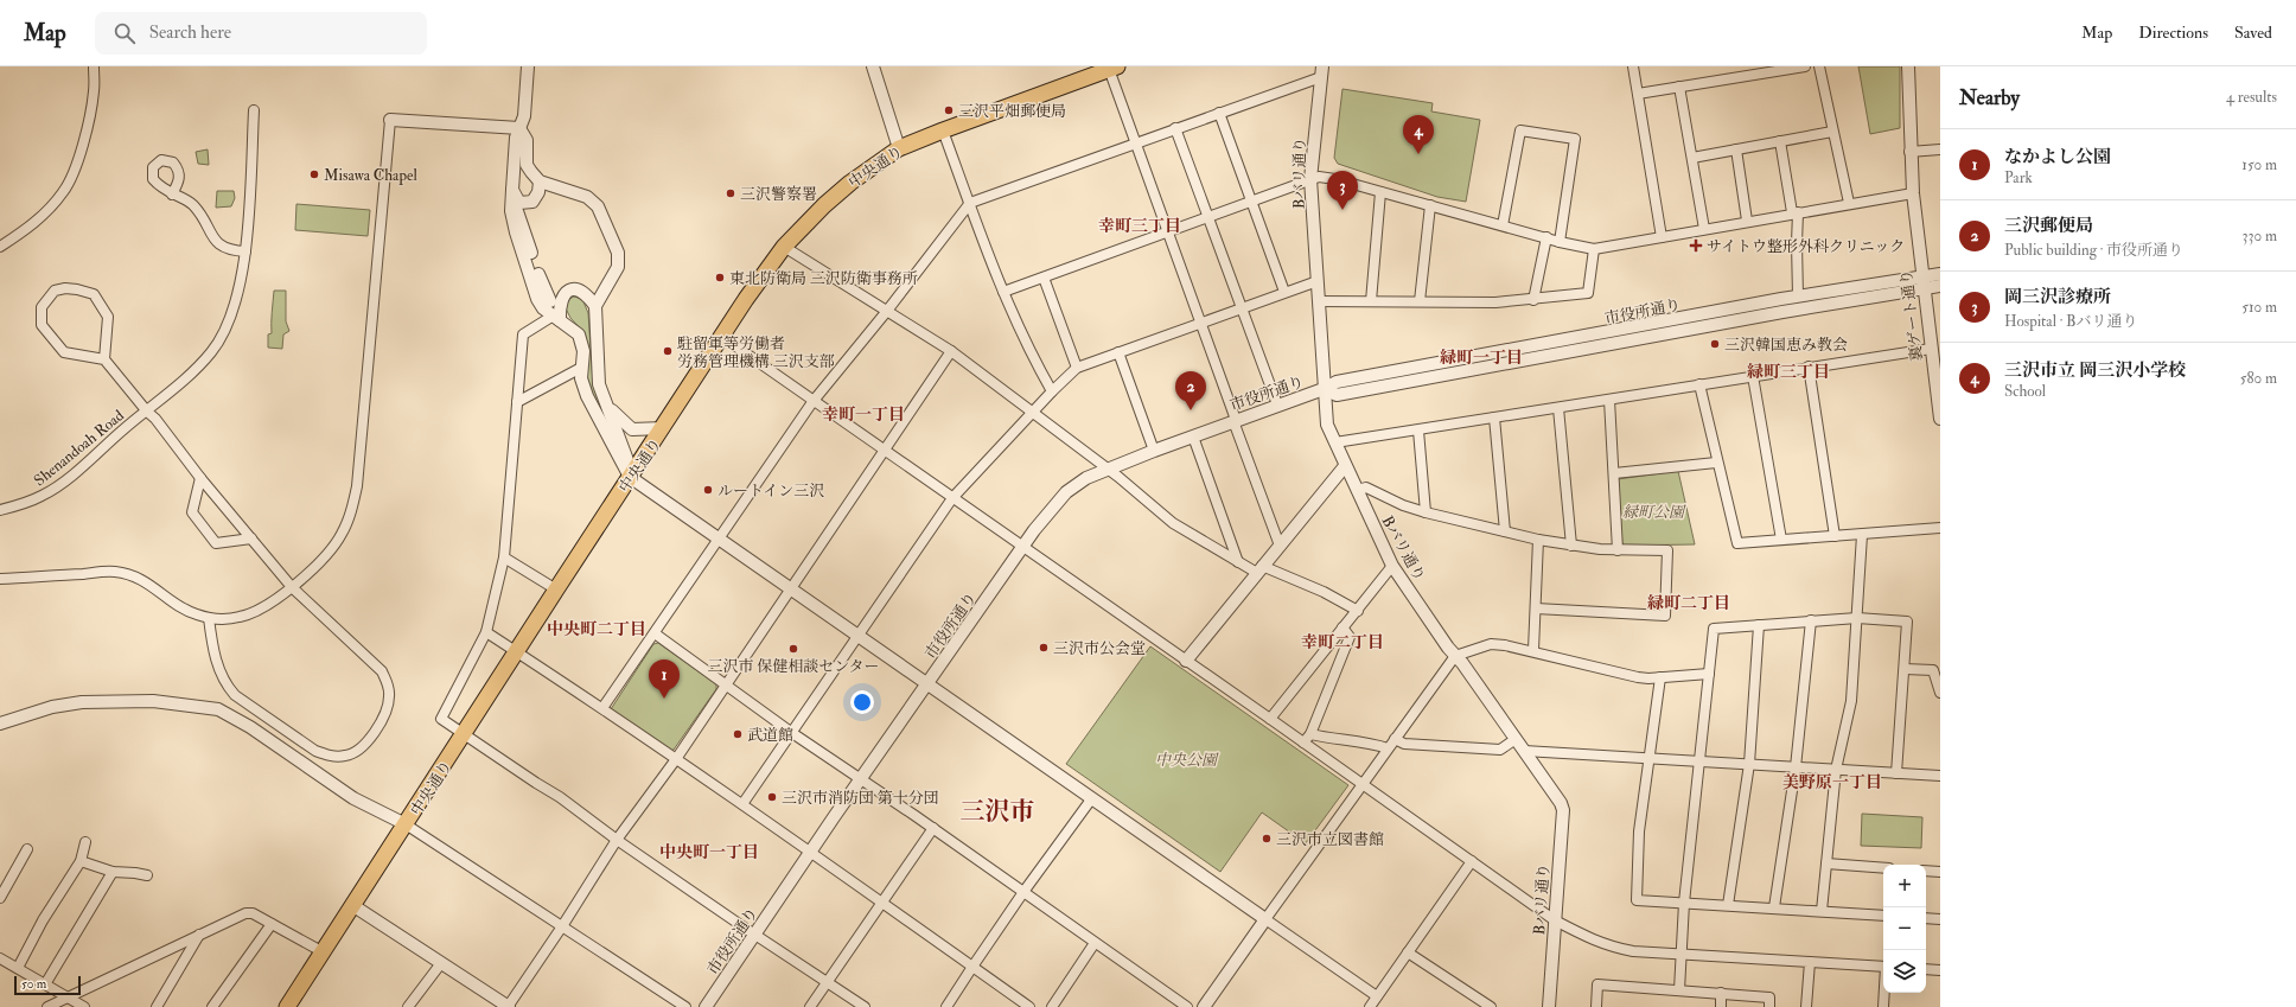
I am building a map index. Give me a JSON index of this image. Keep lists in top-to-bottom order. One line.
{"streets":{"main road":["中央通り"],"street":["Bバリ通り","市役所通り","裏ゲート通り","Shenandoah Road"]},"crossings":[["Bバリ通り","市役所通り"],["市役所通り","裏ゲート通り"]],"districts":["幸町三丁目","緑町一丁目","緑町三丁目","幸町一丁目","緑町二丁目","中央町二丁目","幸町二丁目","美野原一丁目","三沢市","中央町一丁目"],"parks":["緑町公園","中央公園"],"places":{"other":["三沢平畑郵便局","Misawa Chapel","三沢警察署","東北防衛局 三沢防衛事務所","三沢韓国恵み教会","駐留軍等労働者 労務管理機構 三沢支部","ルートイン三沢","三沢市公会堂","三沢市 保健相談センター","武道館","三沢市消防団 第十分団","三沢市立図書館"],"health":["サイトウ整形外科クリニック"]},"scale_bar":"50 m","page":{"header":"Map","search":"Search here","nav":["Map","Directions","Saved"],"heading":["Nearby","4 results"],"pins":["4","3","2","1"],"list":[{"mark":"1","name":"なかよし公園","note":"Park","value":"150 m"},{"mark":"2","name":"三沢郵便局","note":"Public building · 市役所通り","value":"330 m"},{"mark":"3","name":"岡三沢診療所","note":"Hospital · Bバリ通り","value":"510 m"},{"mark":"4","name":"三沢市立 岡三沢小学校","note":"School","value":"580 m"}],"map_buttons":["+","−"],"scale":"50 m"}}
